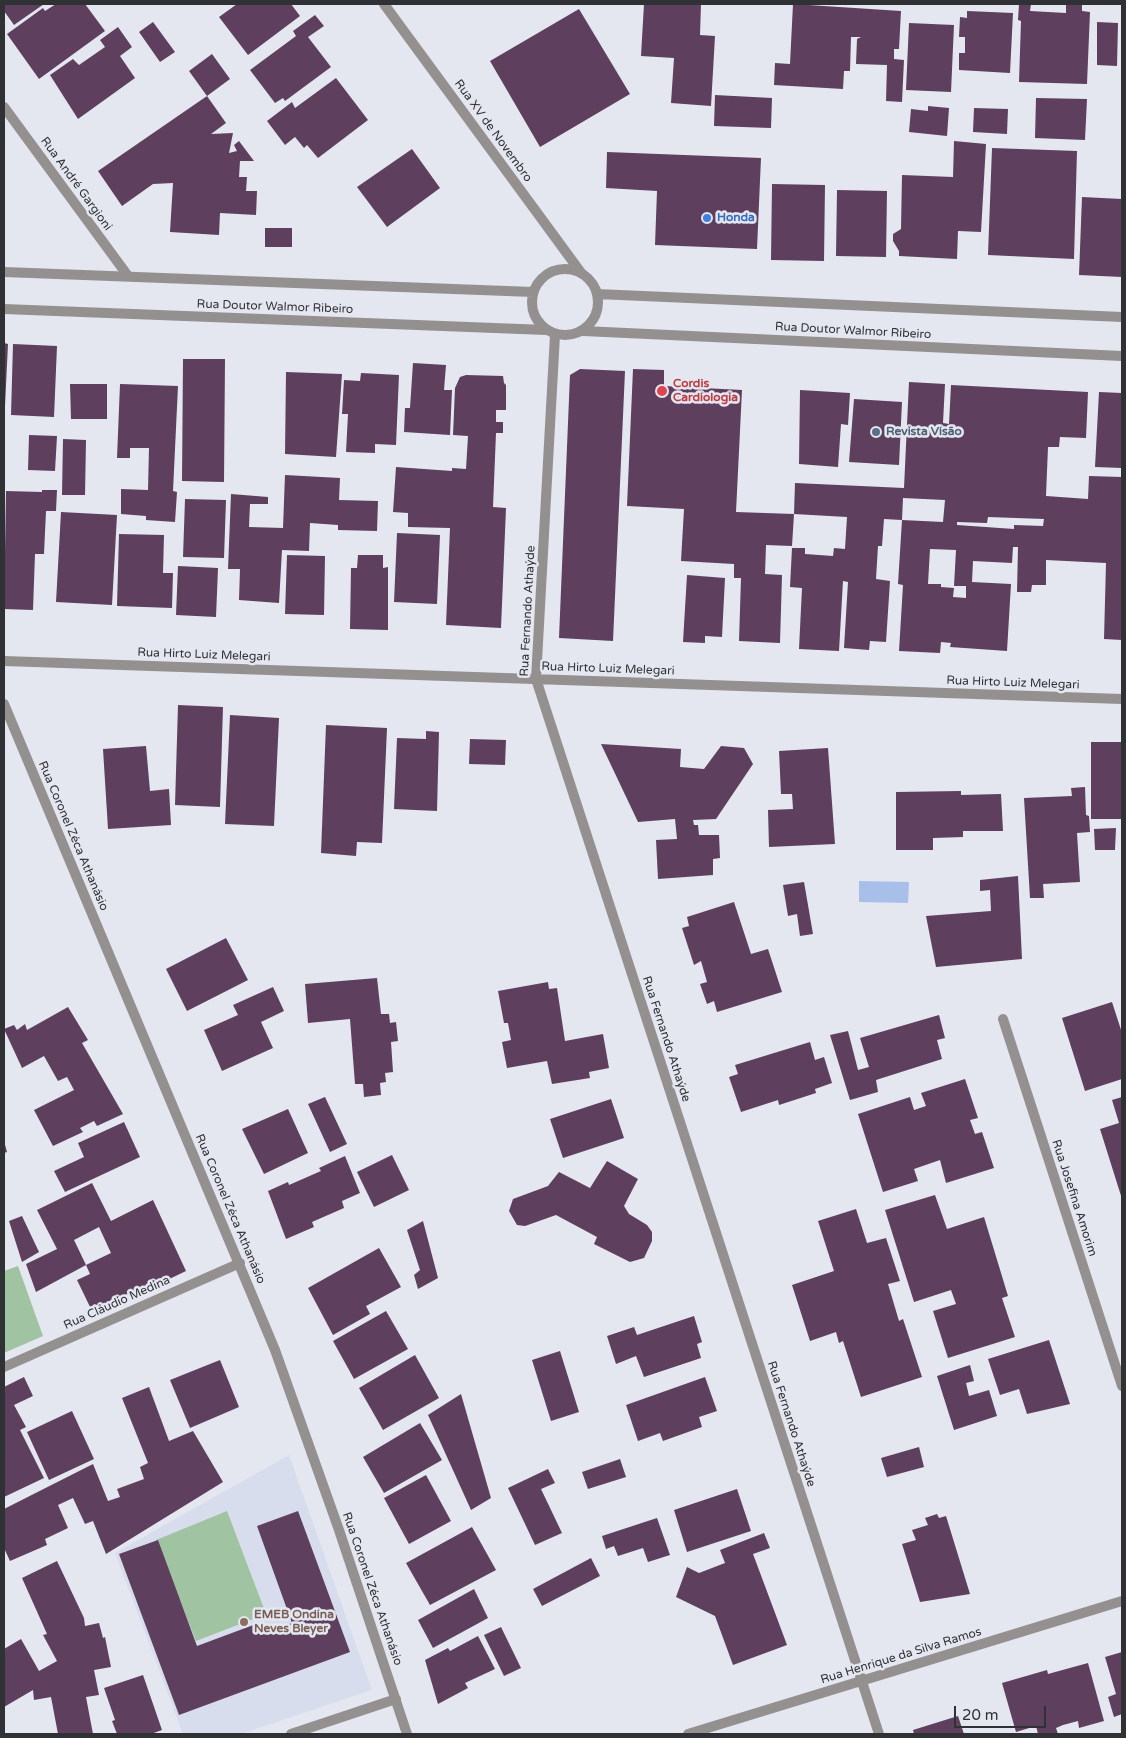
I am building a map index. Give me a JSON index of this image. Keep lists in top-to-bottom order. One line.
{"streets":{"street":["Rua XV de Novembro","Rua André Gargioni","Rua Doutor Walmor Ribeiro","Rua Fernando Athaýde","Rua Hirto Luiz Melegari","Rua Coronel Zéca Athanásio","Rua Josefina Amorim","Rua Cláudio Medina","Rua Henrique da Silva Ramos"]},"crossings":[["Rua XV de Novembro","Rua Doutor Walmor Ribeiro"],["Rua XV de Novembro","Rua Fernando Athaýde"],["Rua André Gargioni","Rua Doutor Walmor Ribeiro"],["Rua Doutor Walmor Ribeiro","Rua Fernando Athaýde"],["Rua Fernando Athaýde","Rua Hirto Luiz Melegari"],["Rua Fernando Athaýde","Rua Henrique da Silva Ramos"],["Rua Coronel Zéca Athanásio","Rua Cláudio Medina"]],"places":["Honda","Cordis Cardiologia","Revista Visão","EMEB Ondina Neves Bleyer"],"scale_bar":"20 m"}
